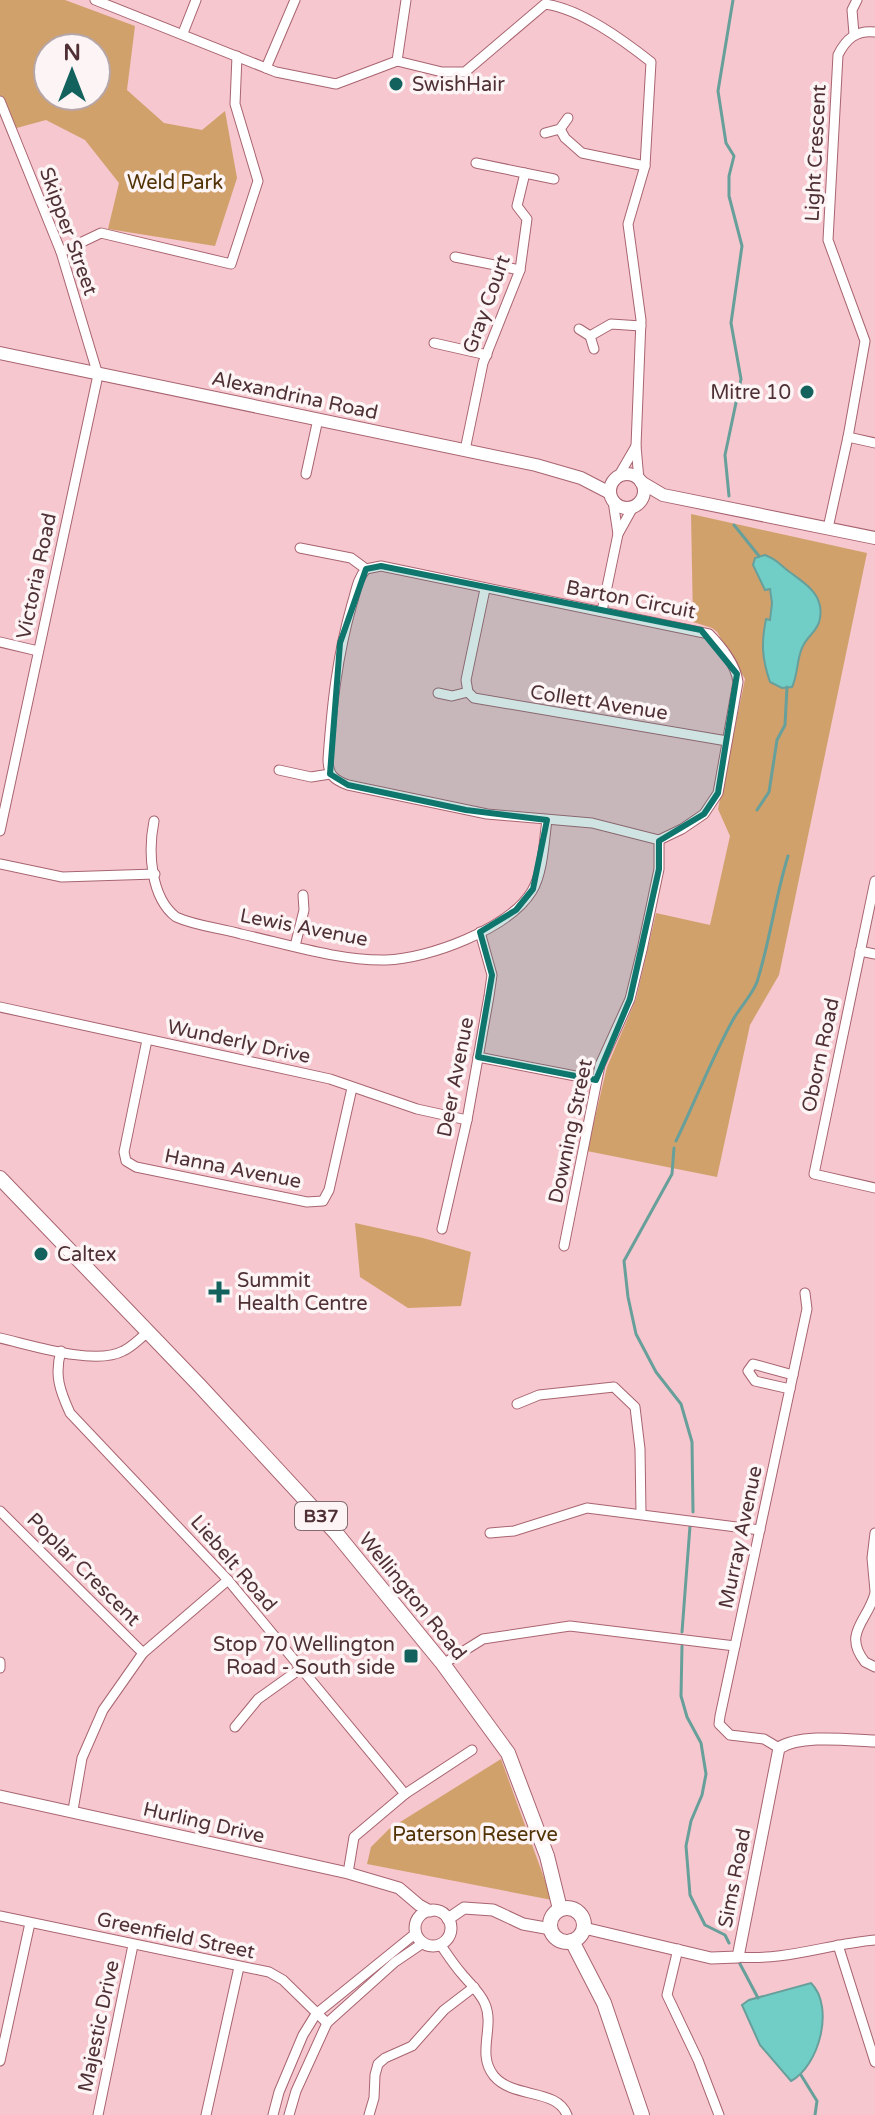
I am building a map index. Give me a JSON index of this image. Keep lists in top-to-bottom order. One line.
{"streets":{"main road":["Alexandrina Road","B37","Wellington Road"],"street":["Light Crescent","Skipper Street","Gray Court","Victoria Road","Barton Circuit","Collett Avenue","Lewis Avenue","Wunderly Drive","Oborn Road","Deer Avenue","Downing Street","Hanna Avenue","Murray Avenue","Liebelt Road","Poplar Crescent","Hurling Drive","Sims Road","Greenfield Street","Majestic Drive"]},"crossings":[["Skipper Street","Alexandrina Road"],["Skipper Street","Victoria Road"],["Gray Court","Alexandrina Road"],["Alexandrina Road","Victoria Road"],["Barton Circuit","Collett Avenue"],["Barton Circuit","Downing Street"],["Lewis Avenue","Deer Avenue"],["Wunderly Drive","Deer Avenue"],["Wunderly Drive","Hanna Avenue"],["Murray Avenue","Sims Road"],["Wellington Road","Sims Road"],["Greenfield Street","Majestic Drive"]],"parks":["Weld Park","Paterson Reserve"],"places":{"other":["SwishHair","Mitre 10","Caltex"],"health":["Summit Health Centre"],"transit":["Stop 70 Wellington Road - South side"]},"north":"top"}
